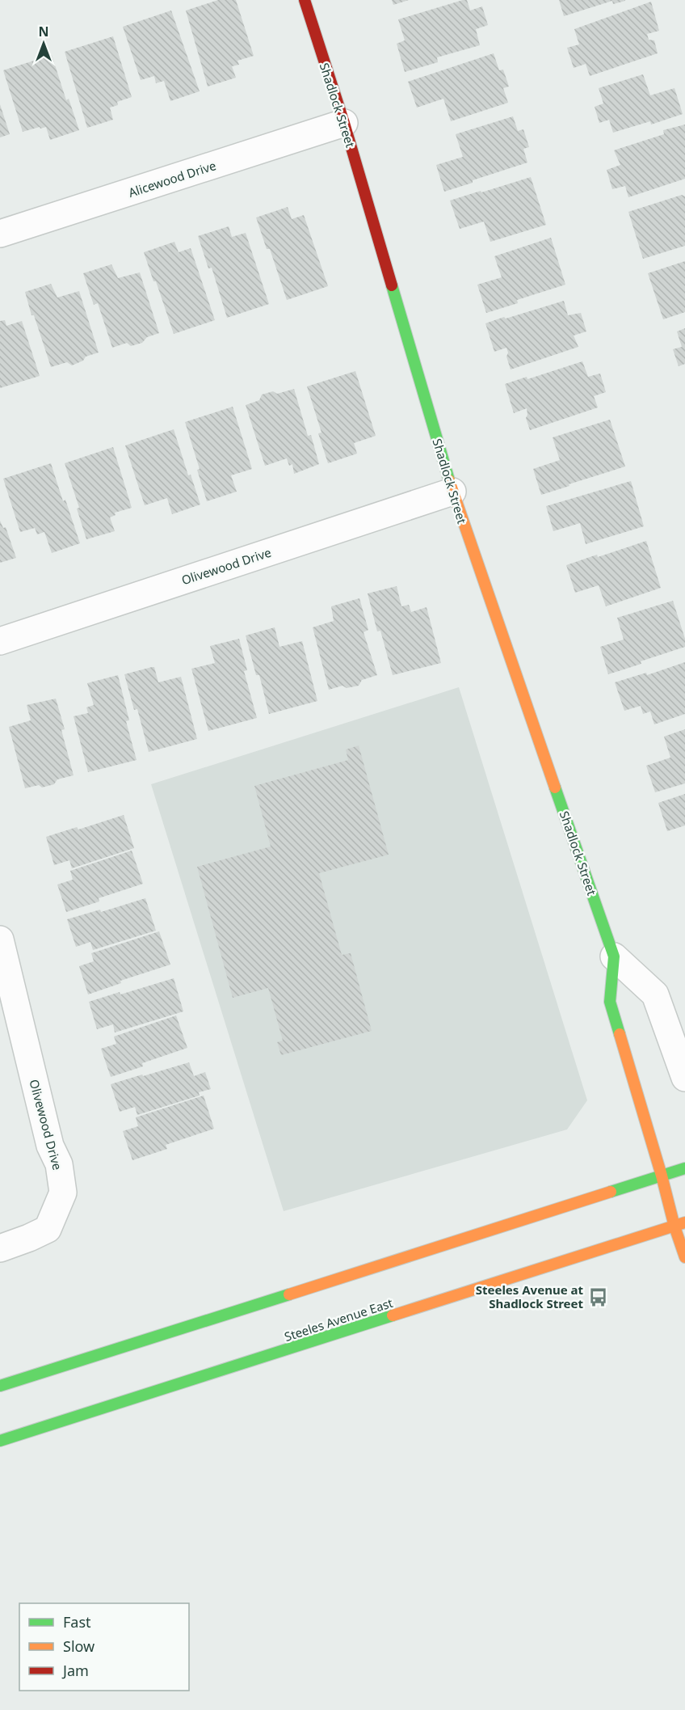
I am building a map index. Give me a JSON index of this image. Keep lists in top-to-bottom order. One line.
{"streets":{"main road":["Shadlock Street","Steeles Avenue East"],"street":["Alicewood Drive","Olivewood Drive"]},"crossings":[["Shadlock Street","Alicewood Drive"],["Shadlock Street","Olivewood Drive"],["Shadlock Street","Steeles Avenue East"]],"places":{"bus stop":["Steeles Avenue at Shadlock Street"]},"legend":["Fast","Slow","Jam"],"north":"top"}
